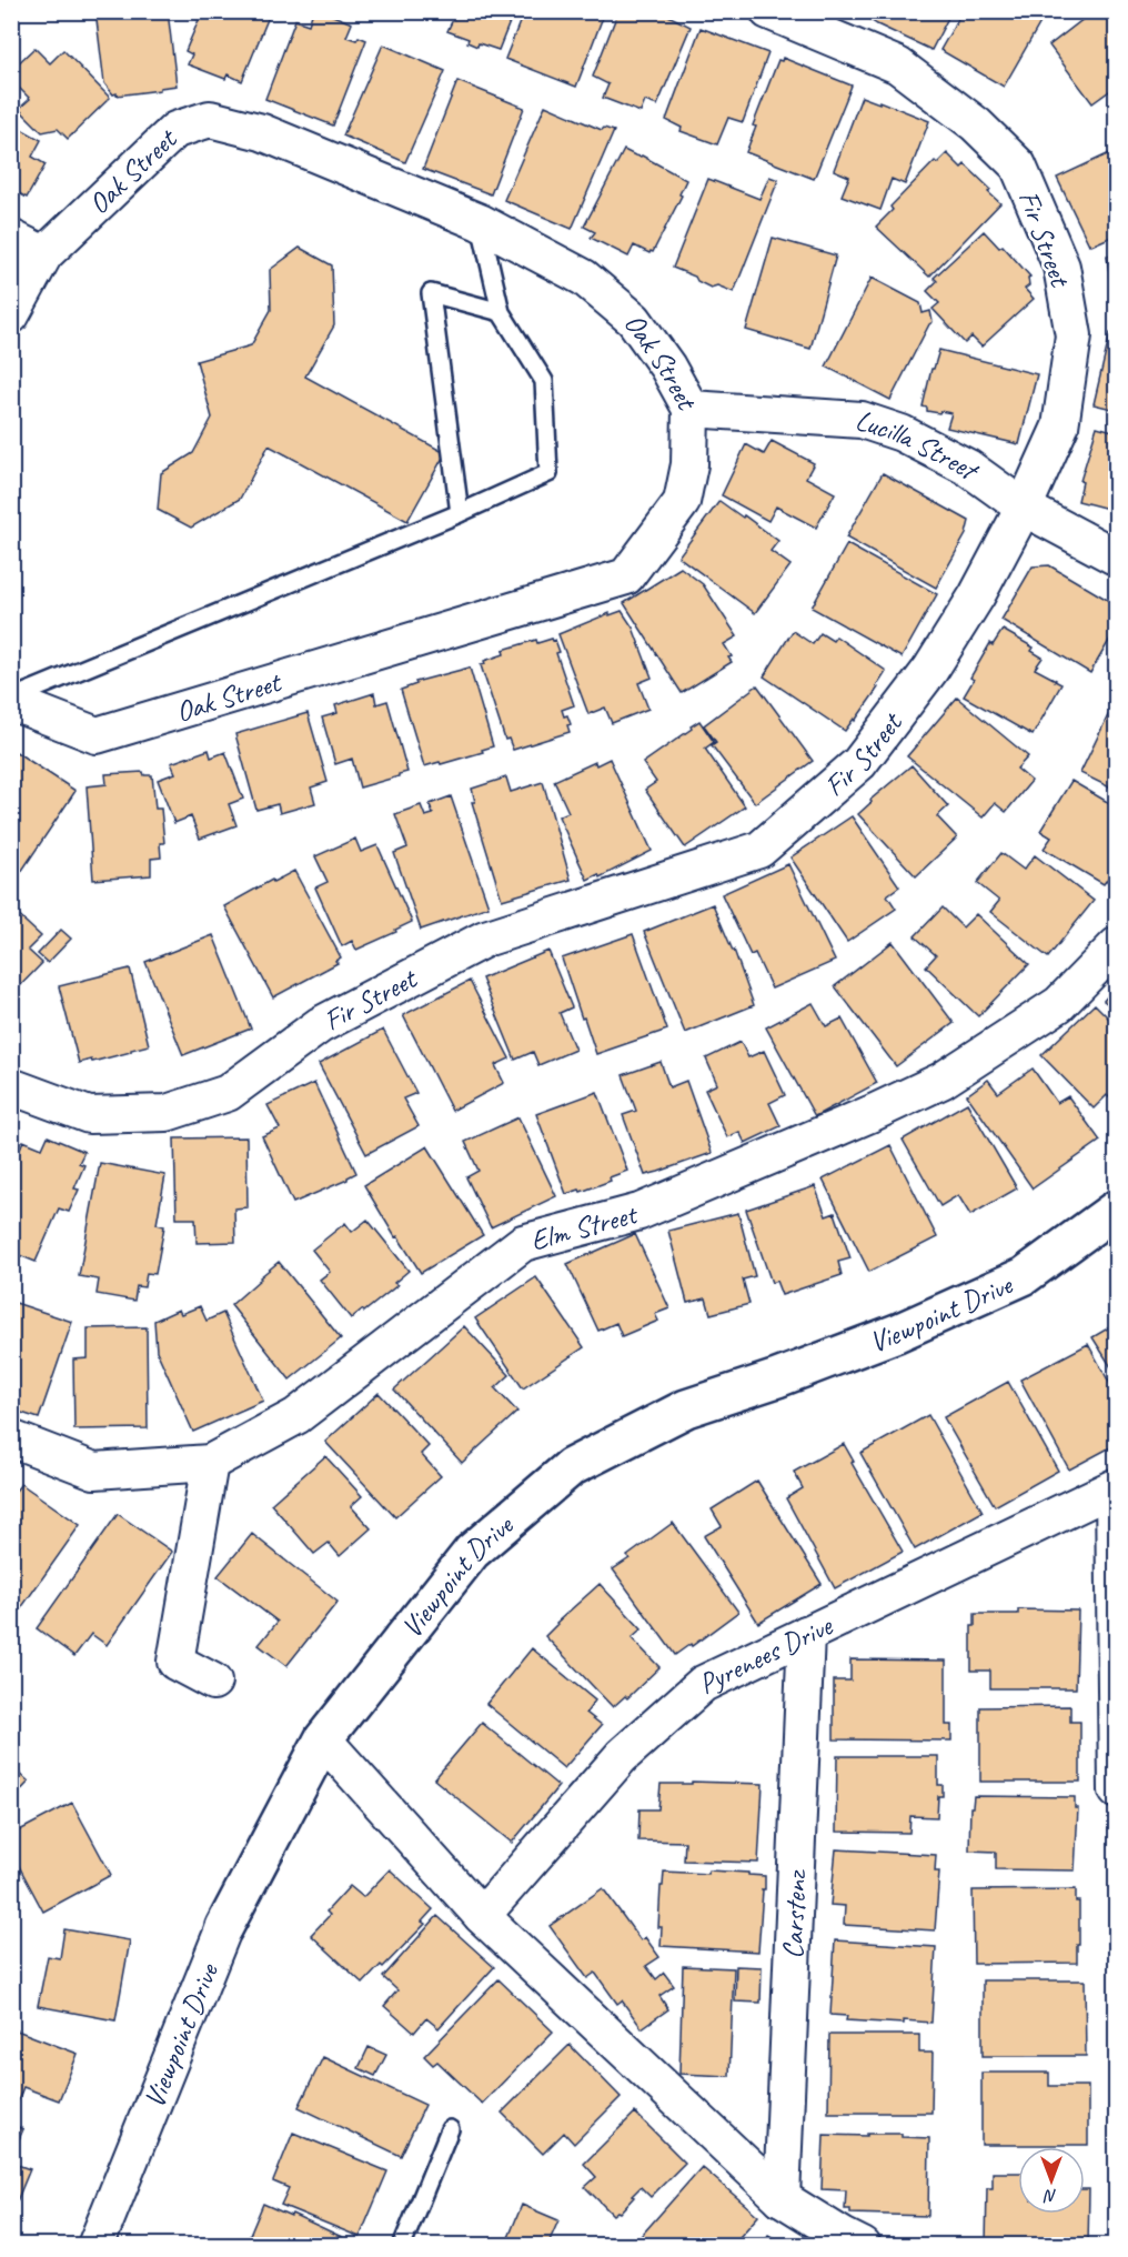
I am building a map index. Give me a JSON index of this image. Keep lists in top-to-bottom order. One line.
{"streets":{"street":["Oak Street","Fir Street","Lucilla Street","Elm Street","Viewpoint Drive","Pyrenees Drive","Carstenz"]},"crossings":[["Oak Street","Lucilla Street"],["Fir Street","Lucilla Street"],["Pyrenees Drive","Carstenz"]],"north":"bottom"}
